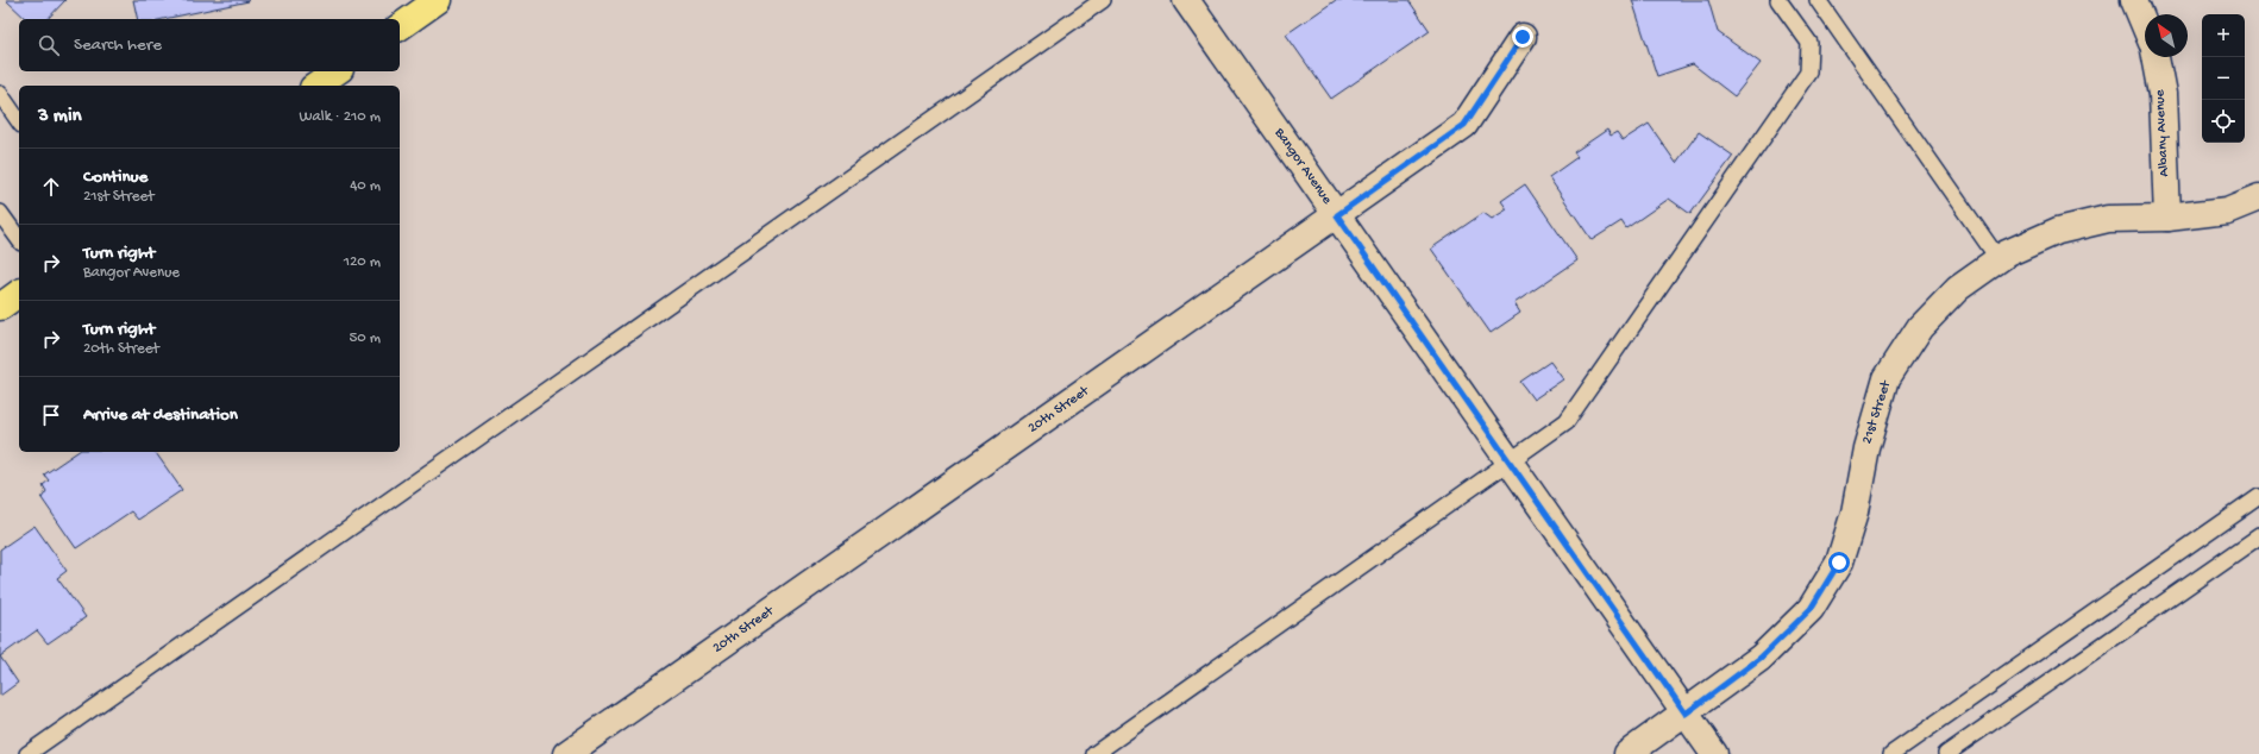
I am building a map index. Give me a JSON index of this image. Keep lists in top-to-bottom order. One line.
{"streets":{"street":["Albany Avenue","Bangor Avenue","20th Street","21st Street"]},"crossings":[["Albany Avenue","21st Street"],["Bangor Avenue","20th Street"],["Bangor Avenue","21st Street"]],"north":"top left","page":{"map_buttons":["+","−"],"search":"Search here","heading":["3 min","Walk · 210 m"],"list":[["Continue","21st Street","40 m"],["Turn right","Bangor Avenue","120 m"],["Turn right","20th Street","50 m"],"Arrive at destination"]}}
